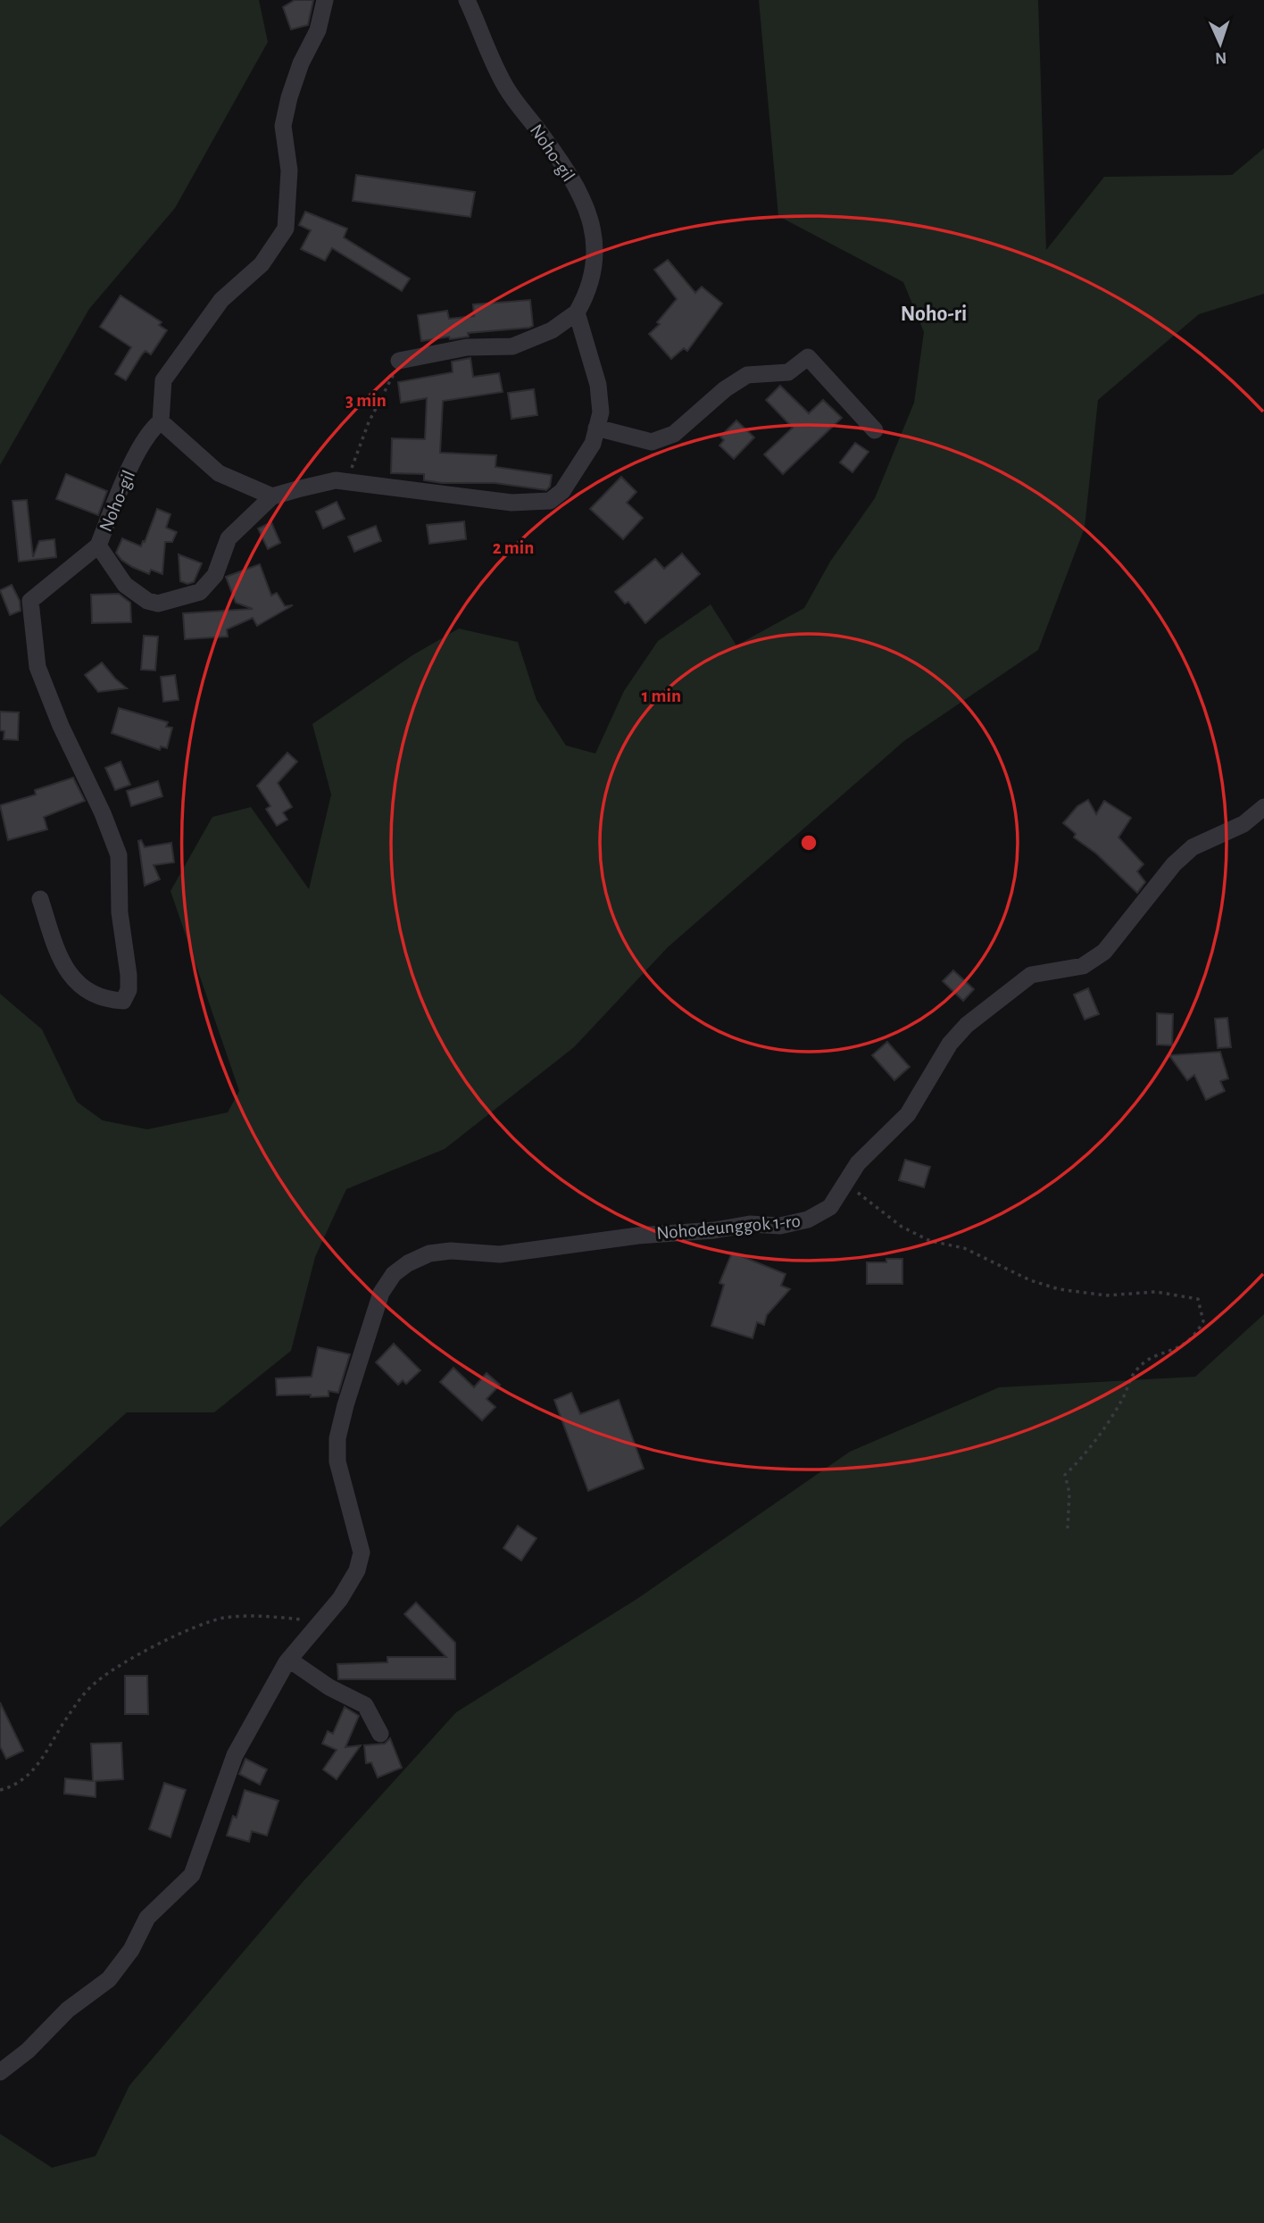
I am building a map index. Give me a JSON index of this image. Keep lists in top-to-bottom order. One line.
{"streets":{"street":["Noho-gil","Nohodeunggok 1-ro"]},"districts":["Noho-ri"],"north":"bottom","rings":["3 min","2 min","1 min"]}
